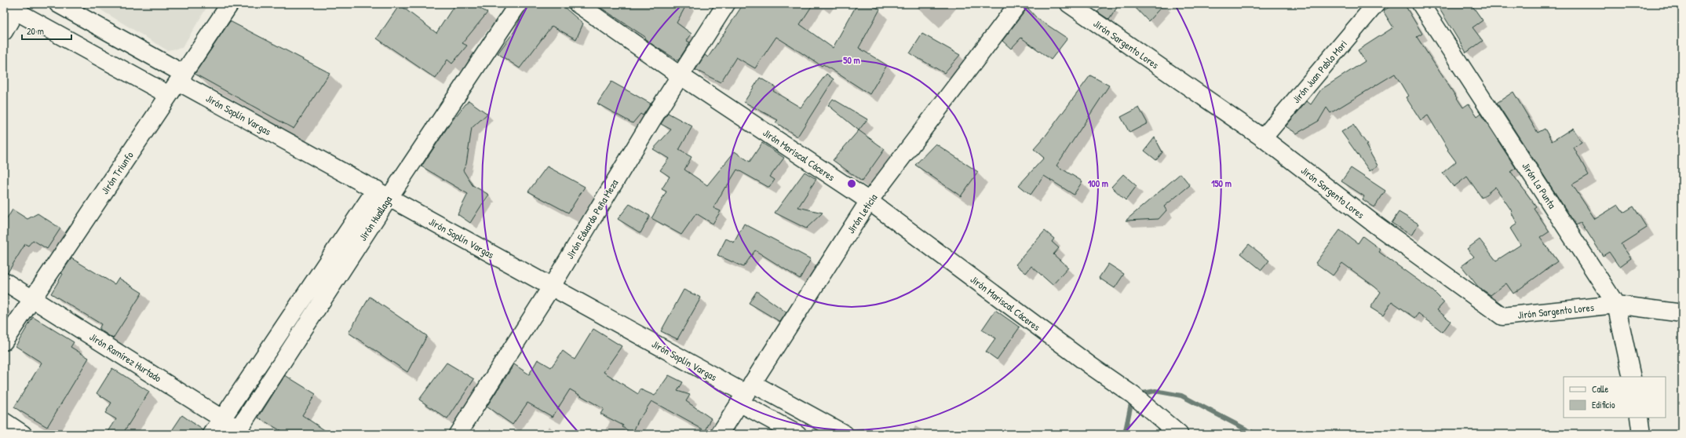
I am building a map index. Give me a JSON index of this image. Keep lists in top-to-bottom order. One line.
{"streets":{"street":["Jirón Sargento Lores","Jirón Juan Pablo Mori","Jirón Soplín Vargas","Jirón Mariscal Cáceres","Jirón Triunfo","Jirón La Punta","Jirón Leticia","Jirón Huallaga","Jirón Eduardo Peña Meza","Jirón Ramírez Hurtado"]},"crossings":[["Jirón Sargento Lores","Jirón Juan Pablo Mori"],["Jirón Sargento Lores","Jirón La Punta"],["Jirón Soplín Vargas","Jirón Triunfo"],["Jirón Soplín Vargas","Jirón Leticia"],["Jirón Soplín Vargas","Jirón Huallaga"],["Jirón Soplín Vargas","Jirón Eduardo Peña Meza"],["Jirón Mariscal Cáceres","Jirón Leticia"],["Jirón Mariscal Cáceres","Jirón Eduardo Peña Meza"],["Jirón Triunfo","Jirón Ramírez Hurtado"],["Jirón Huallaga","Jirón Ramírez Hurtado"]],"legend":["Calle","Edificio"],"scale_bar":"20 m","rings":["50 m","100 m","150 m"]}
